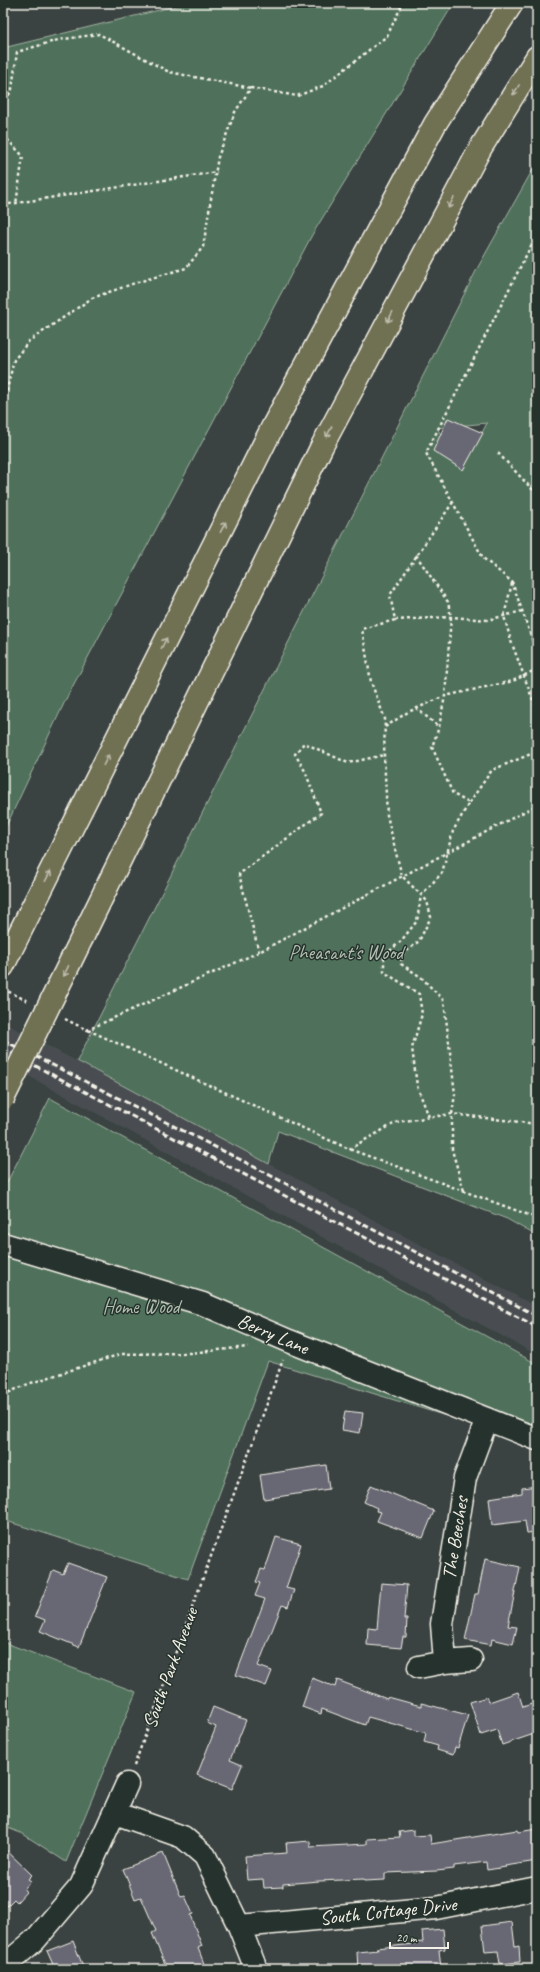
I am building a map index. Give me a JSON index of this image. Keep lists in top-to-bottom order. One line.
{"streets":{"street":["Berry Lane","The Beeches","South Cottage Drive"],"path":["South Park Avenue"]},"crossings":[["Berry Lane","The Beeches"],["Berry Lane","South Park Avenue"]],"parks":["Pheasant's Wood","Home Wood"],"scale_bar":"20 m"}
